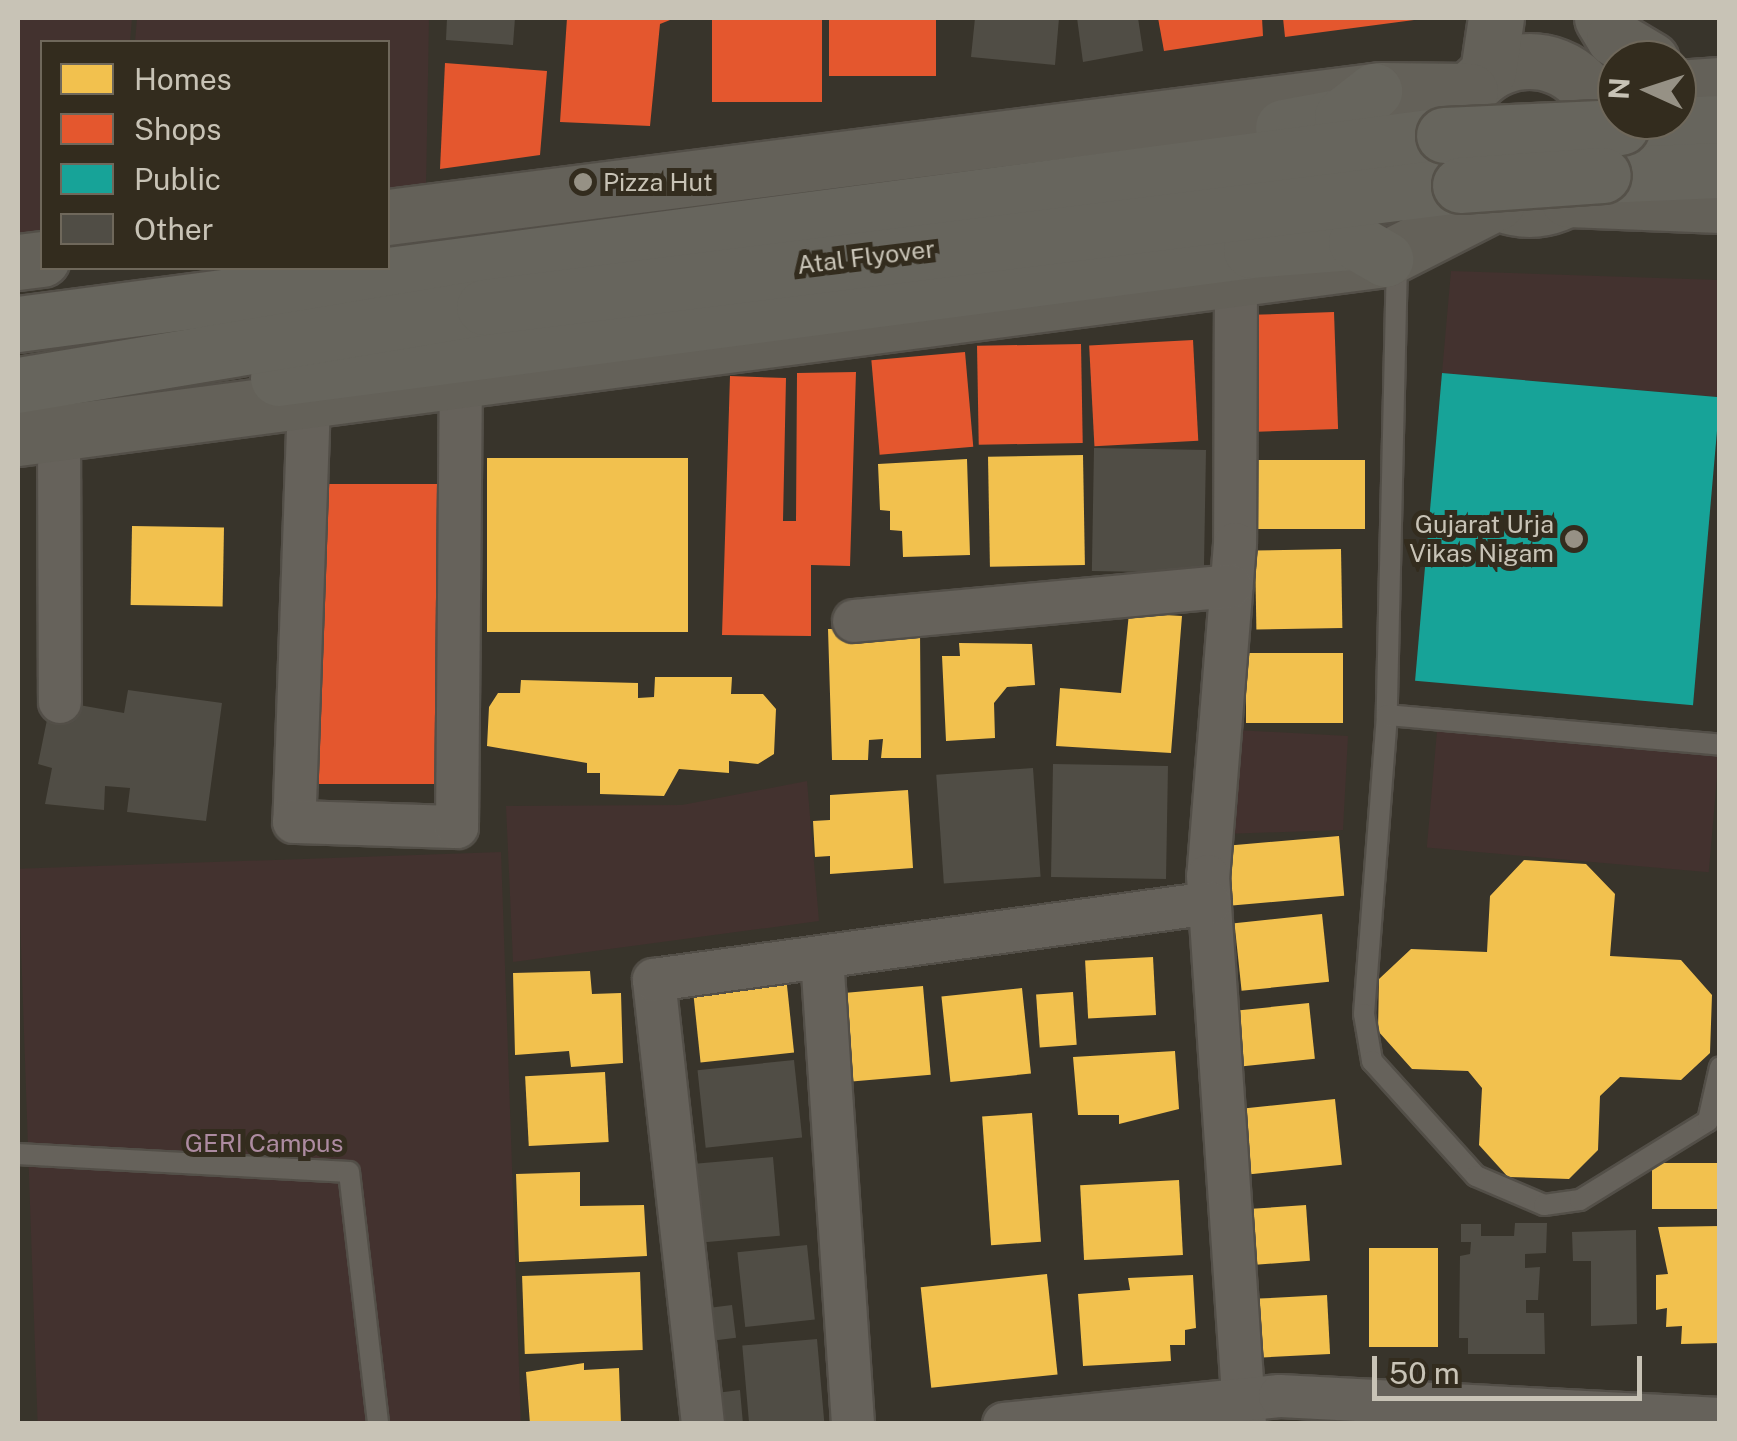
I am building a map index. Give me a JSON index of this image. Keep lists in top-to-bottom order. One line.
{"streets":{"main road":["Atal Flyover"]},"parks":["GERI Campus"],"places":["Pizza Hut","Gujarat Urja Vikas Nigam"],"legend":["Homes","Shops","Public","Other"],"scale_bar":"50 m","north":"left"}
